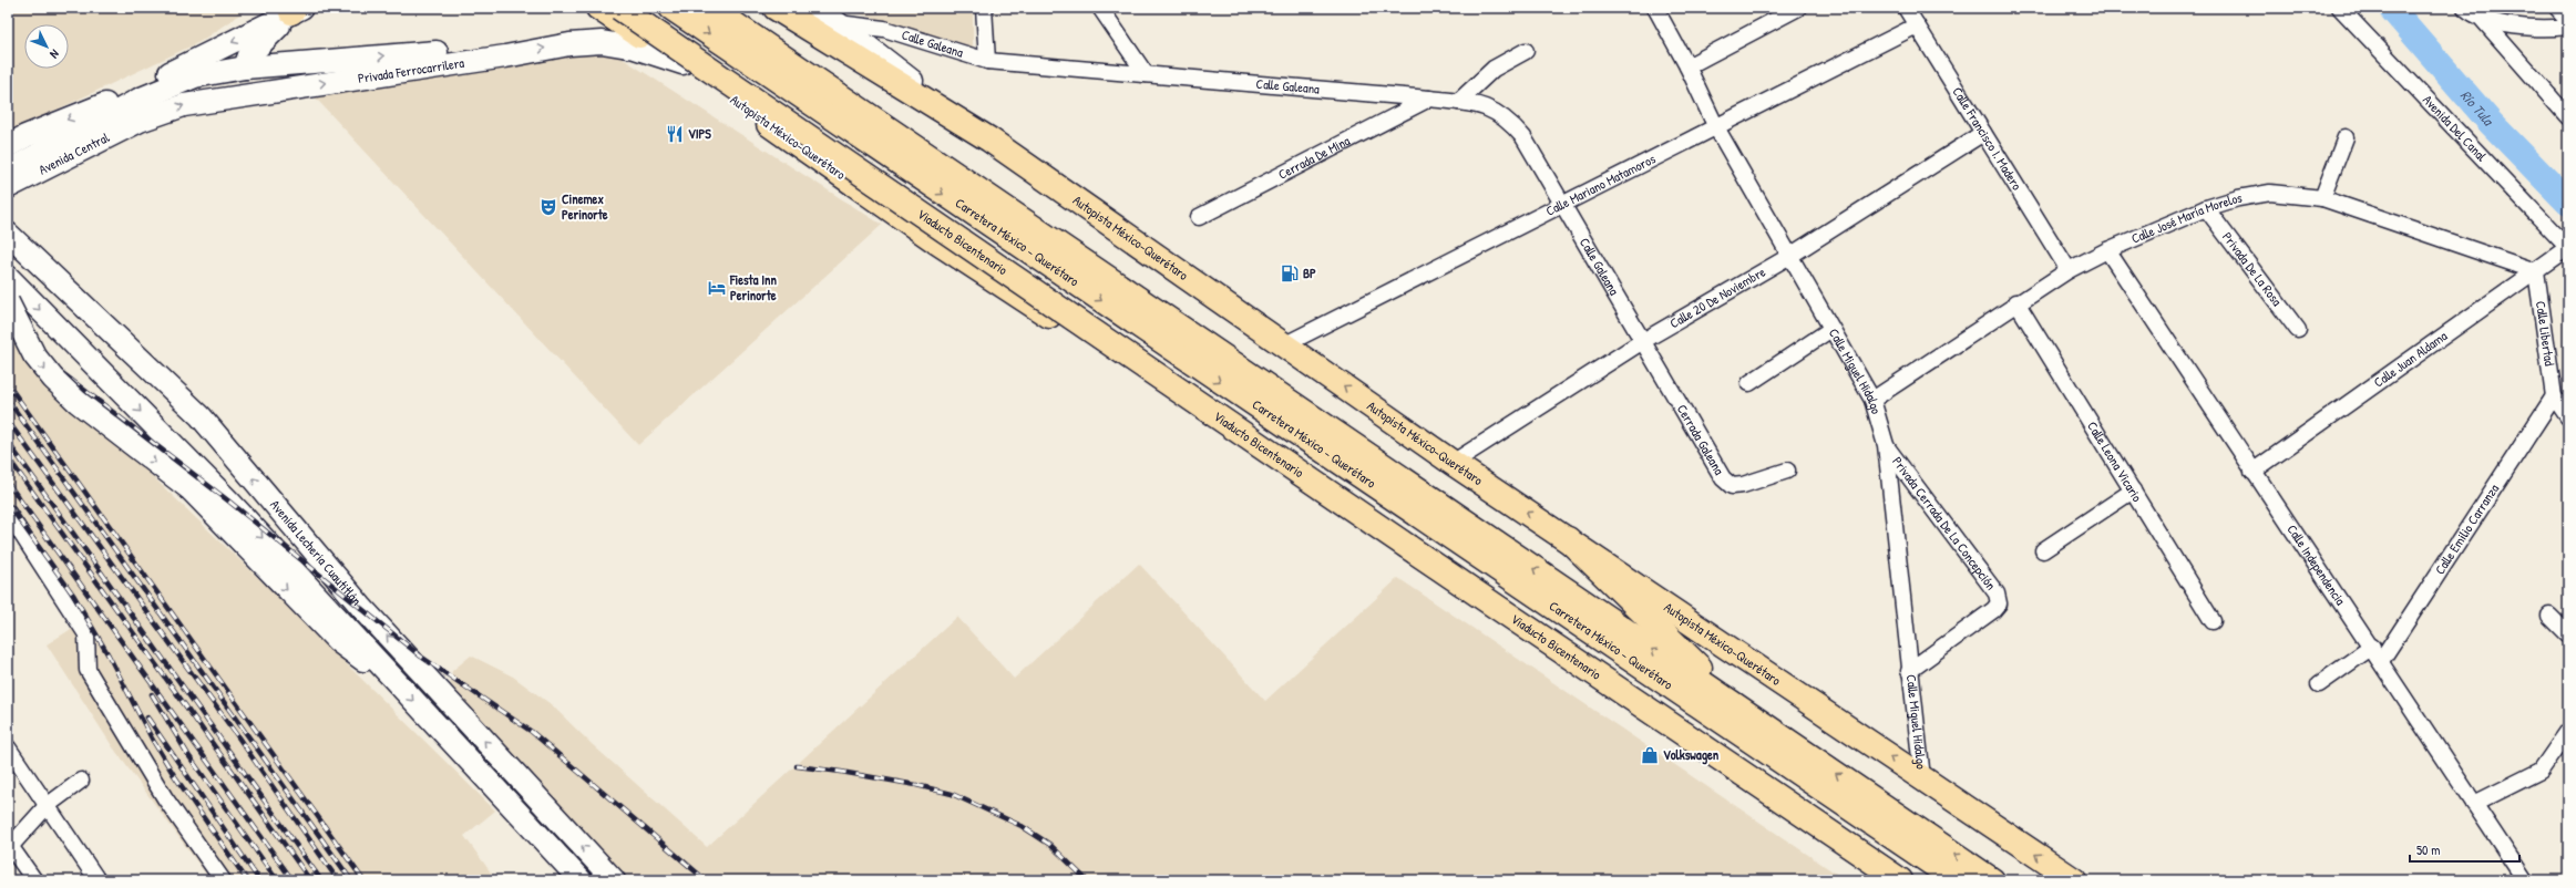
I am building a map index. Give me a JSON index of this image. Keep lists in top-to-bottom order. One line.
{"streets":{"main road":["Privada Ferrocarrilera","Autopista México-Querétaro","Avenida Central","Viaducto Bicentenario","Carretera México - Querétaro","Avenida Lecheria Cuautitlán"],"street":["Calle Galeana","Avenida Del Canal","Calle Francisco I. Madero","Cerrada De Mina","Calle Mariano Matamoros","Calle José María Morelos","Privada De La Rosa","Calle 20 De Noviembre","Calle Libertad","Calle Juan Aldama","Calle Miguel Hidalgo","Cerrada Galeana","Calle Leona Vicario","Privada Cerrada De La Concepción","Calle Emilio Carranza","Calle Independencia"]},"crossings":[["Calle Galeana","Cerrada De Mina"],["Calle Galeana","Calle Mariano Matamoros"],["Calle Galeana","Calle 20 De Noviembre"],["Calle Galeana","Cerrada Galeana"],["Privada Ferrocarrilera","Autopista México-Querétaro"],["Privada Ferrocarrilera","Avenida Central"],["Avenida Del Canal","Calle Juan Aldama"],["Autopista México-Querétaro","Calle Mariano Matamoros"],["Autopista México-Querétaro","Viaducto Bicentenario"],["Autopista México-Querétaro","Calle 20 De Noviembre"],["Autopista México-Querétaro","Calle Miguel Hidalgo"],["Calle Francisco I. Madero","Calle Mariano Matamoros"],["Calle Francisco I. Madero","Calle José María Morelos"],["Calle Francisco I. Madero","Calle 20 De Noviembre"],["Calle Mariano Matamoros","Calle Miguel Hidalgo"],["Calle José María Morelos","Privada De La Rosa"],["Calle José María Morelos","Calle Libertad"],["Calle José María Morelos","Calle Juan Aldama"],["Calle José María Morelos","Calle Miguel Hidalgo"],["Calle José María Morelos","Calle Leona Vicario"],["Calle José María Morelos","Calle Independencia"],["Calle 20 De Noviembre","Calle Miguel Hidalgo"],["Calle 20 De Noviembre","Cerrada Galeana"],["Calle Libertad","Calle Juan Aldama"],["Calle Libertad","Calle Emilio Carranza"],["Calle Juan Aldama","Calle Independencia"],["Calle Miguel Hidalgo","Privada Cerrada De La Concepción"],["Calle Emilio Carranza","Calle Independencia"]],"water":["Río Tula"],"places":{"restaurant":["VIPS"],"theatre":["Cinemex Perinorte"],"fuel station":["BP"],"hotel":["Fiesta Inn Perinorte"],"shop":["Volkswagen"]},"scale_bar":"50 m","north":"bottom right"}
